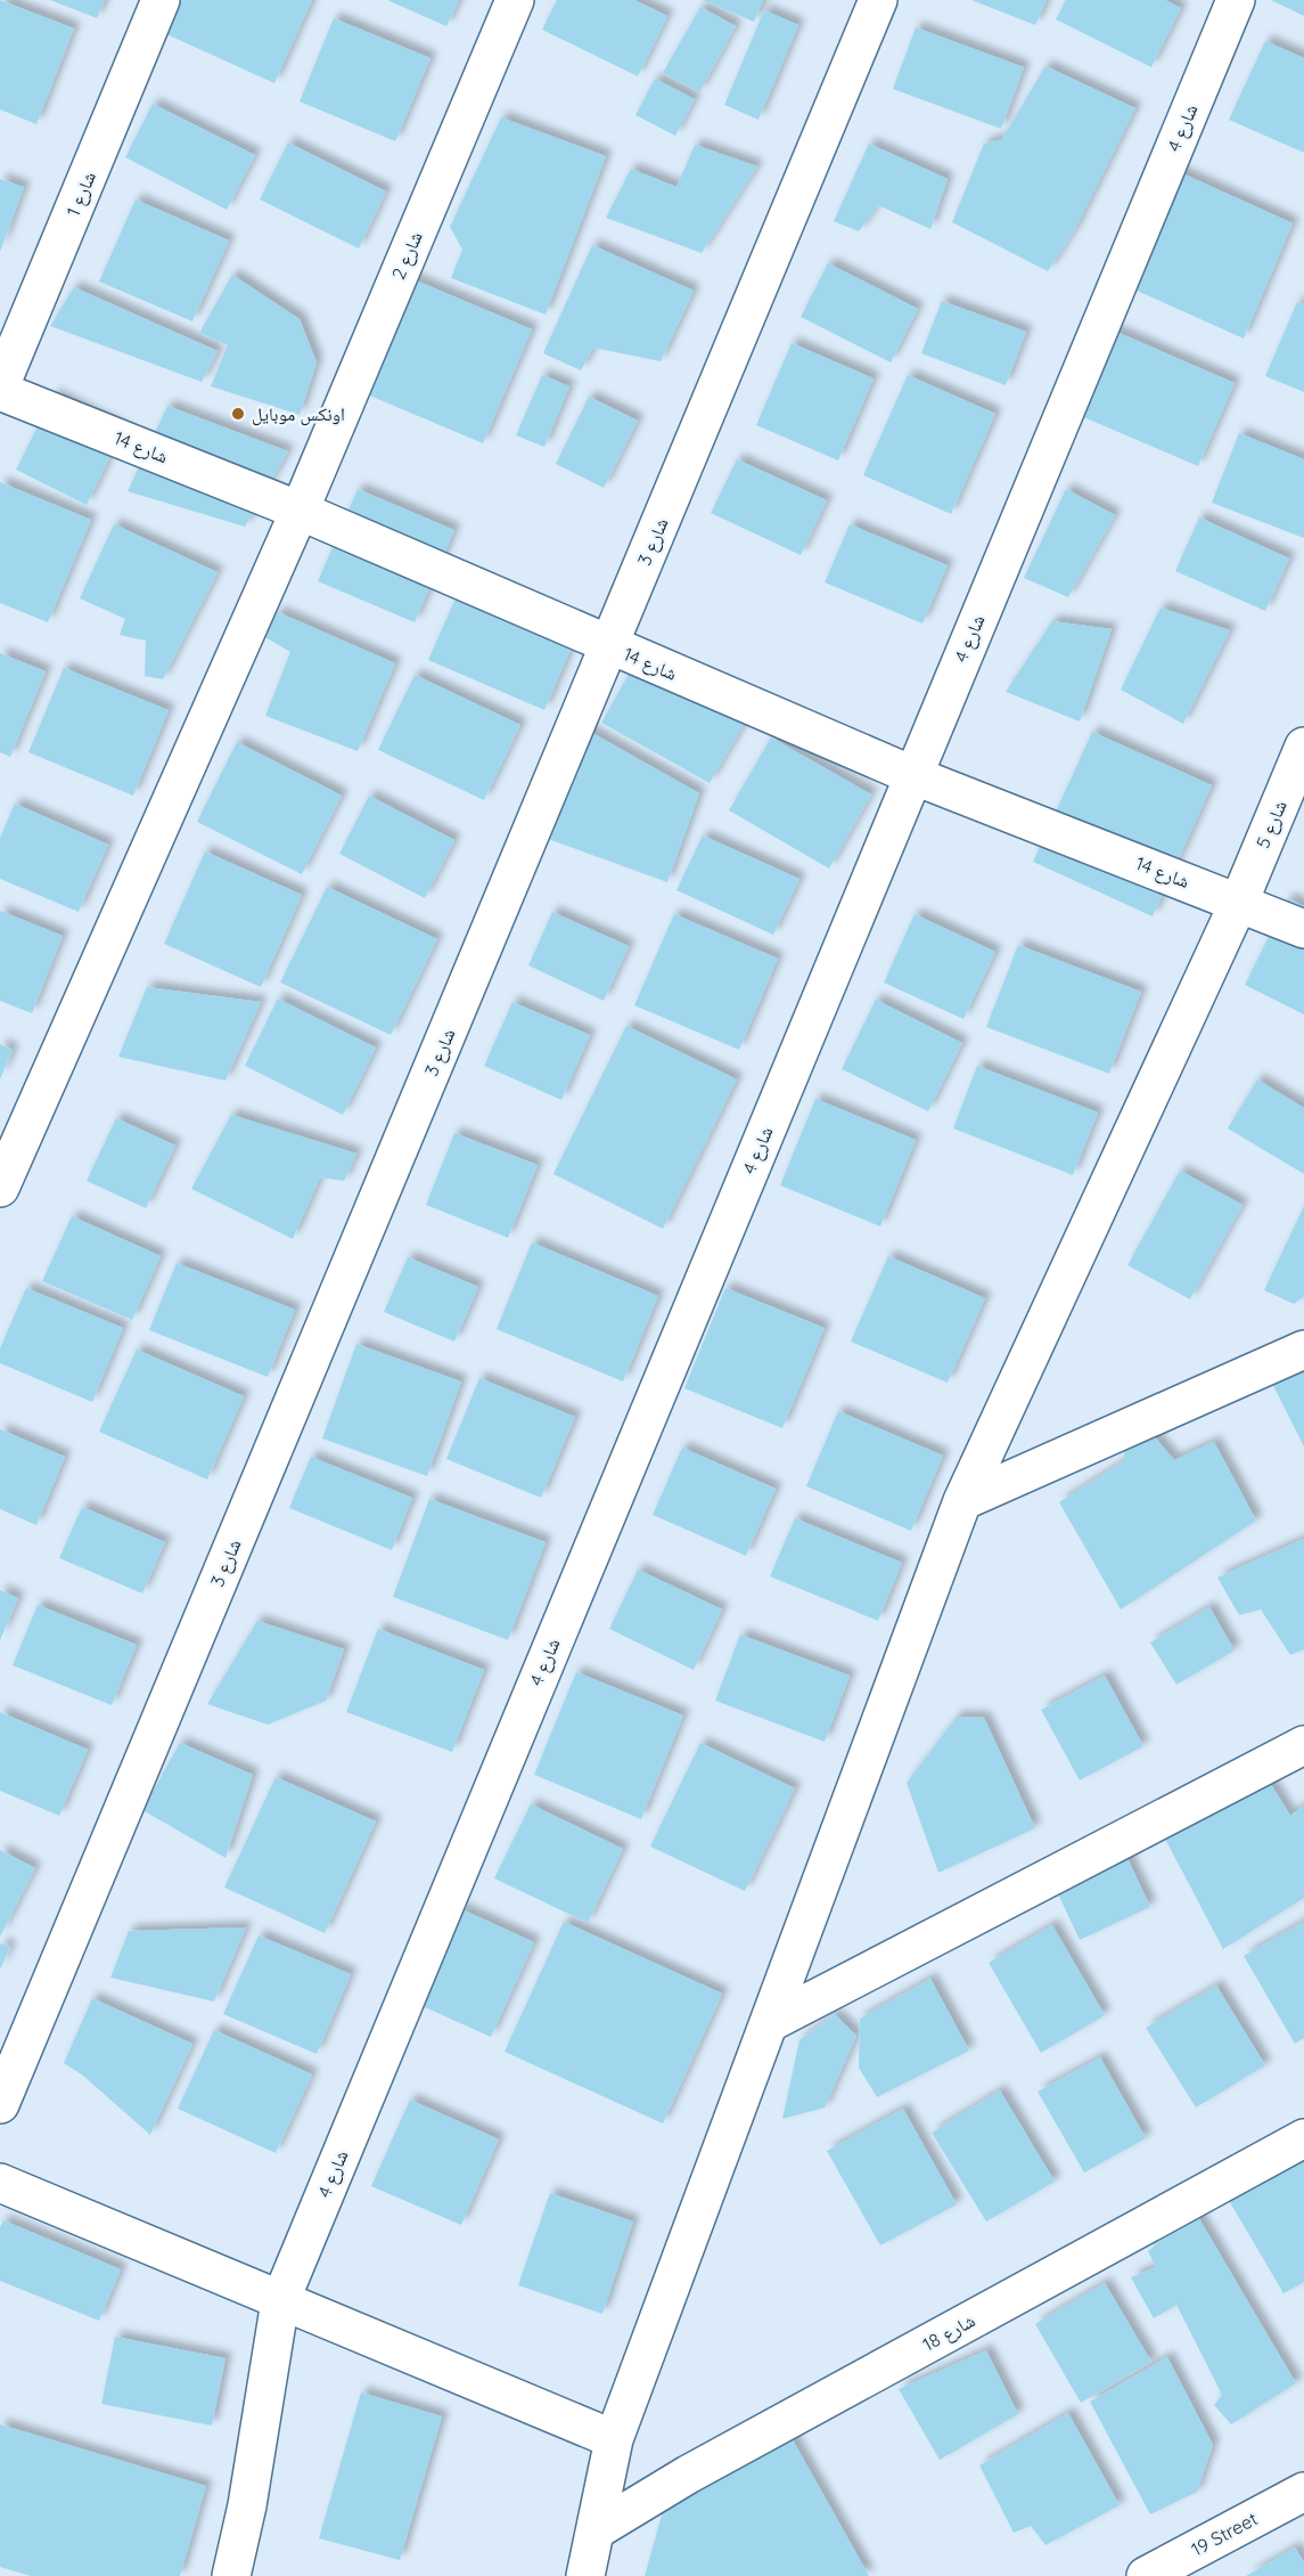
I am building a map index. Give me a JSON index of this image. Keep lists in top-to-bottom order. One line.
{"streets":{"street":["شارع 4","شارع 1","شارع 2","شارع 14","شارع 3","شارع 5","شارع 18","19 Street"]},"crossings":[["شارع 4","شارع 14"],["شارع 1","شارع 14"],["شارع 2","شارع 14"],["شارع 14","شارع 3"],["شارع 14","شارع 5"],["شارع 5","شارع 18"]],"places":["اونكس موبايل"]}
